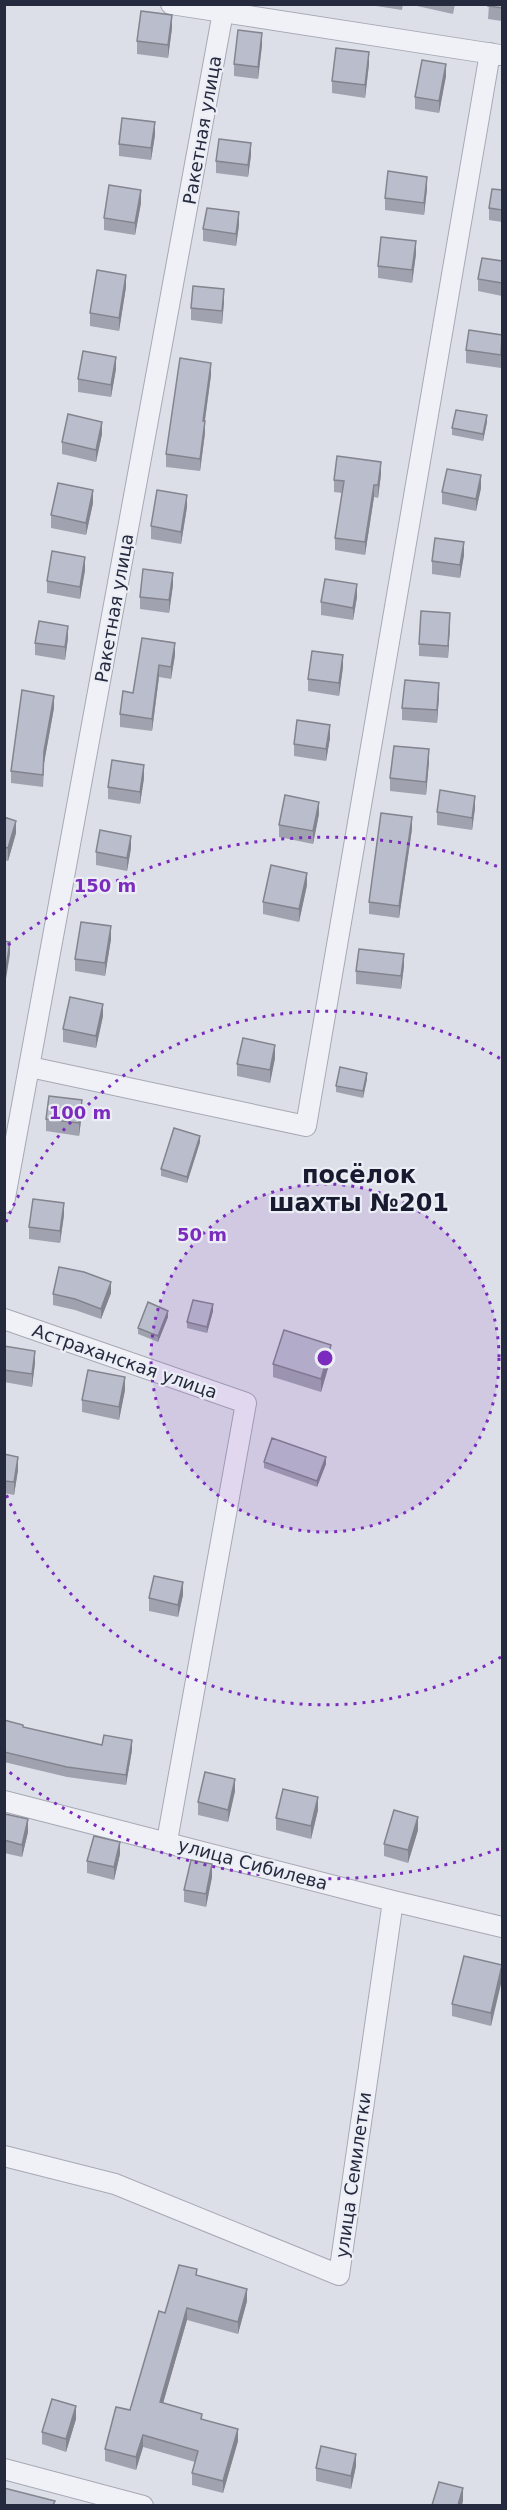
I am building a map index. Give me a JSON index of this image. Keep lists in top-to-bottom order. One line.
{"streets":{"street":["Ракетная улица","Астраханская улица","улица Сибилева","улица Семилетки"]},"crossings":[["Астраханская улица","улица Сибилева"],["улица Сибилева","улица Семилетки"]],"districts":["посёлок шахты №201"],"rings":["150 m","100 m","50 m"]}
